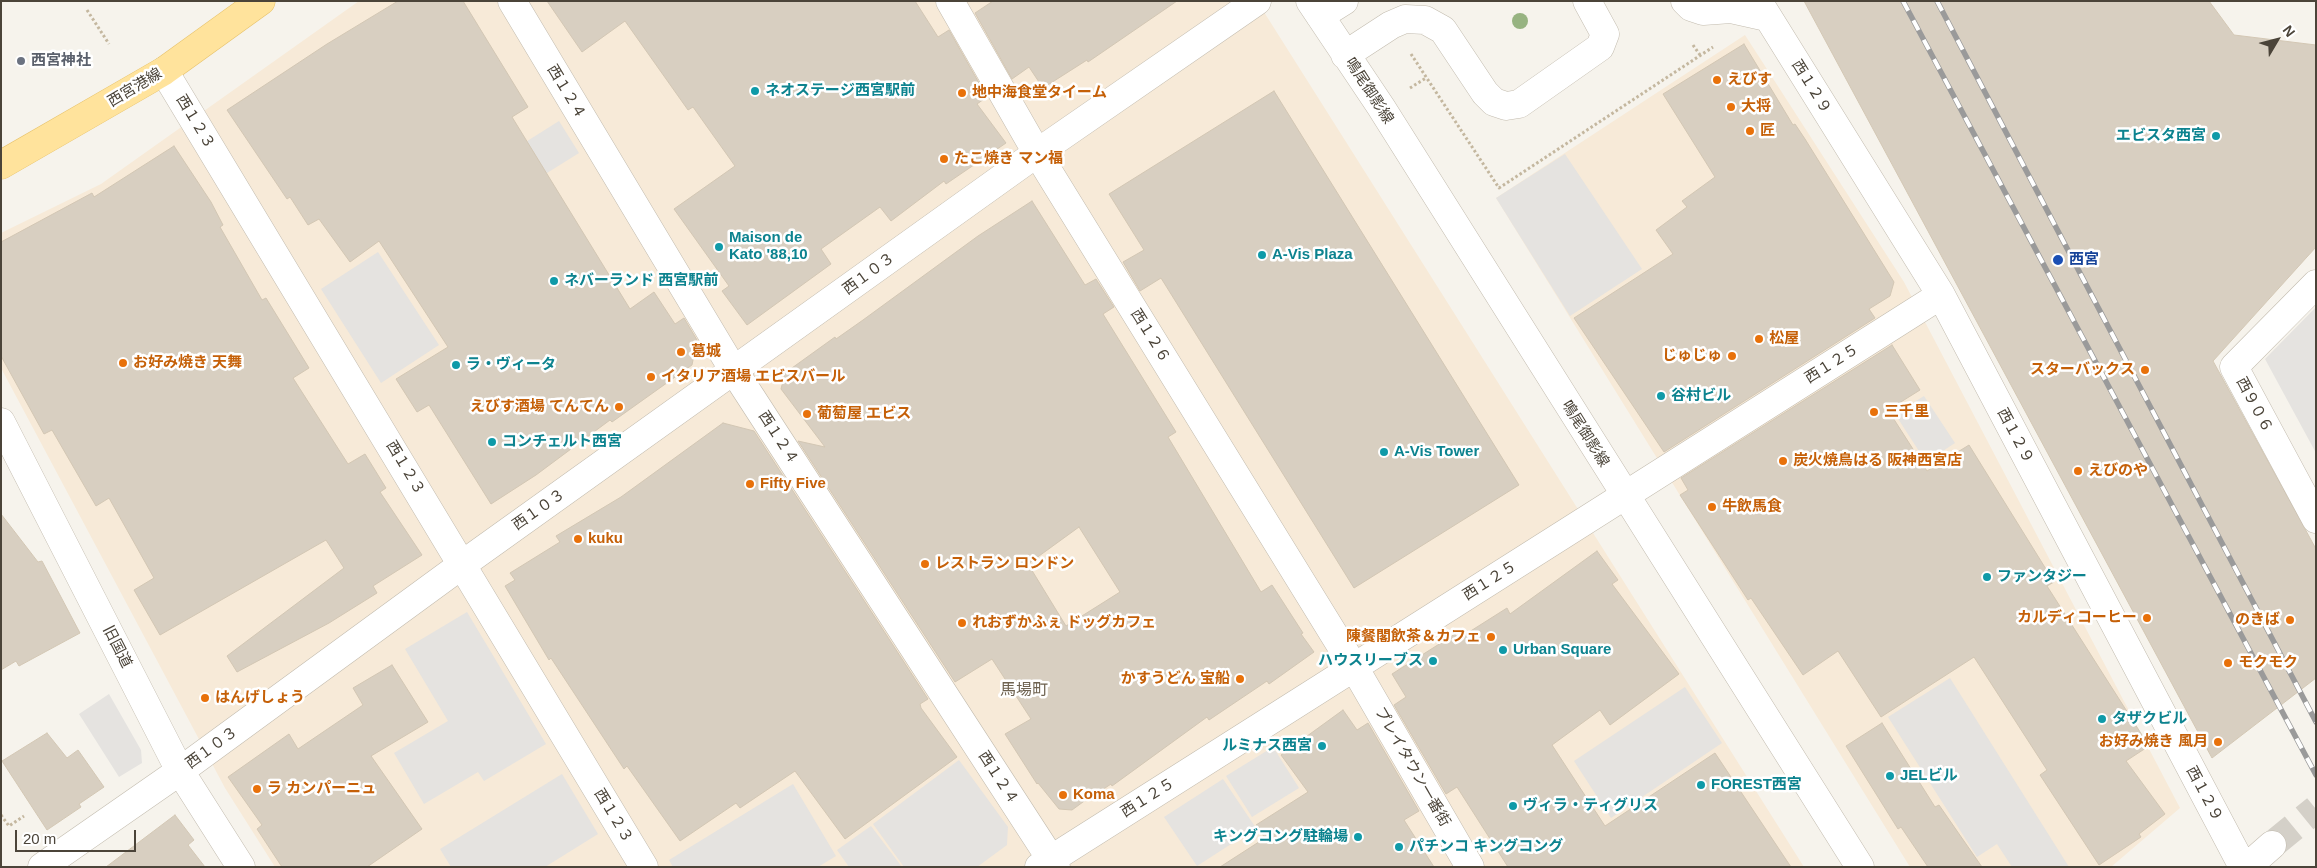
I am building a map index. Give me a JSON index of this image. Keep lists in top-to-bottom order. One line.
{"streets":{"main road":["西宮港線"],"street":["西１２９","鳴尾御影線","西１２４","西１２３","西１０３","西１２６","西１２５","西９０６","旧国道","プレイタウン一番街"]},"crossings":[["西１２９","西１２５"],["西宮港線","西１２３"],["鳴尾御影線","西１２５"],["西１２４","西１０３"],["西１２４","西１２５"],["西１２３","西１０３"],["西１０３","西１２６"],["西１０３","旧国道"],["西１２６","西１２５"],["西１２６","プレイタウン一番街"],["西１２５","プレイタウン一番街"]],"districts":["馬場町"],"places":["西宮神社","えびす","ネオステージ西宮駅前","地中海食堂タイーム","大将","匠","エビスタ西宮","たこ焼き マン福","Maison de Kato '88,10","A-Vis Plaza","西宮","ネバーランド 西宮駅前","松屋","葛城","じゅじゅ","お好み焼き 天舞","ラ・ヴィータ","スターバックス","イタリア酒場 エビスバール","谷村ビル","えびす酒場 てんてん","三千里","葡萄屋 エビス","コンチェルト西宮","A-Vis Tower","炭火焼鳥はる 阪神西宮店","えびのや","Fifty Five","牛飲馬食","kuku","レストラン ロンドン","ファンタジー","カルディコーヒー","のきば","れおずかふぇ ドッグカフェ","陳餐閣飲茶＆カフェ","Urban Square","ハウスリーブス","モクモク","かすうどん 宝船","はんげしょう","タザクビル","お好み焼き 風月","ルミナス西宮","JELビル","FOREST西宮","ラ カンパーニュ","Koma","ヴィラ・ティグリス","キングコング駐輪場","パチンコ キングコング"],"scale_bar":"20 m","north":"top right"}
